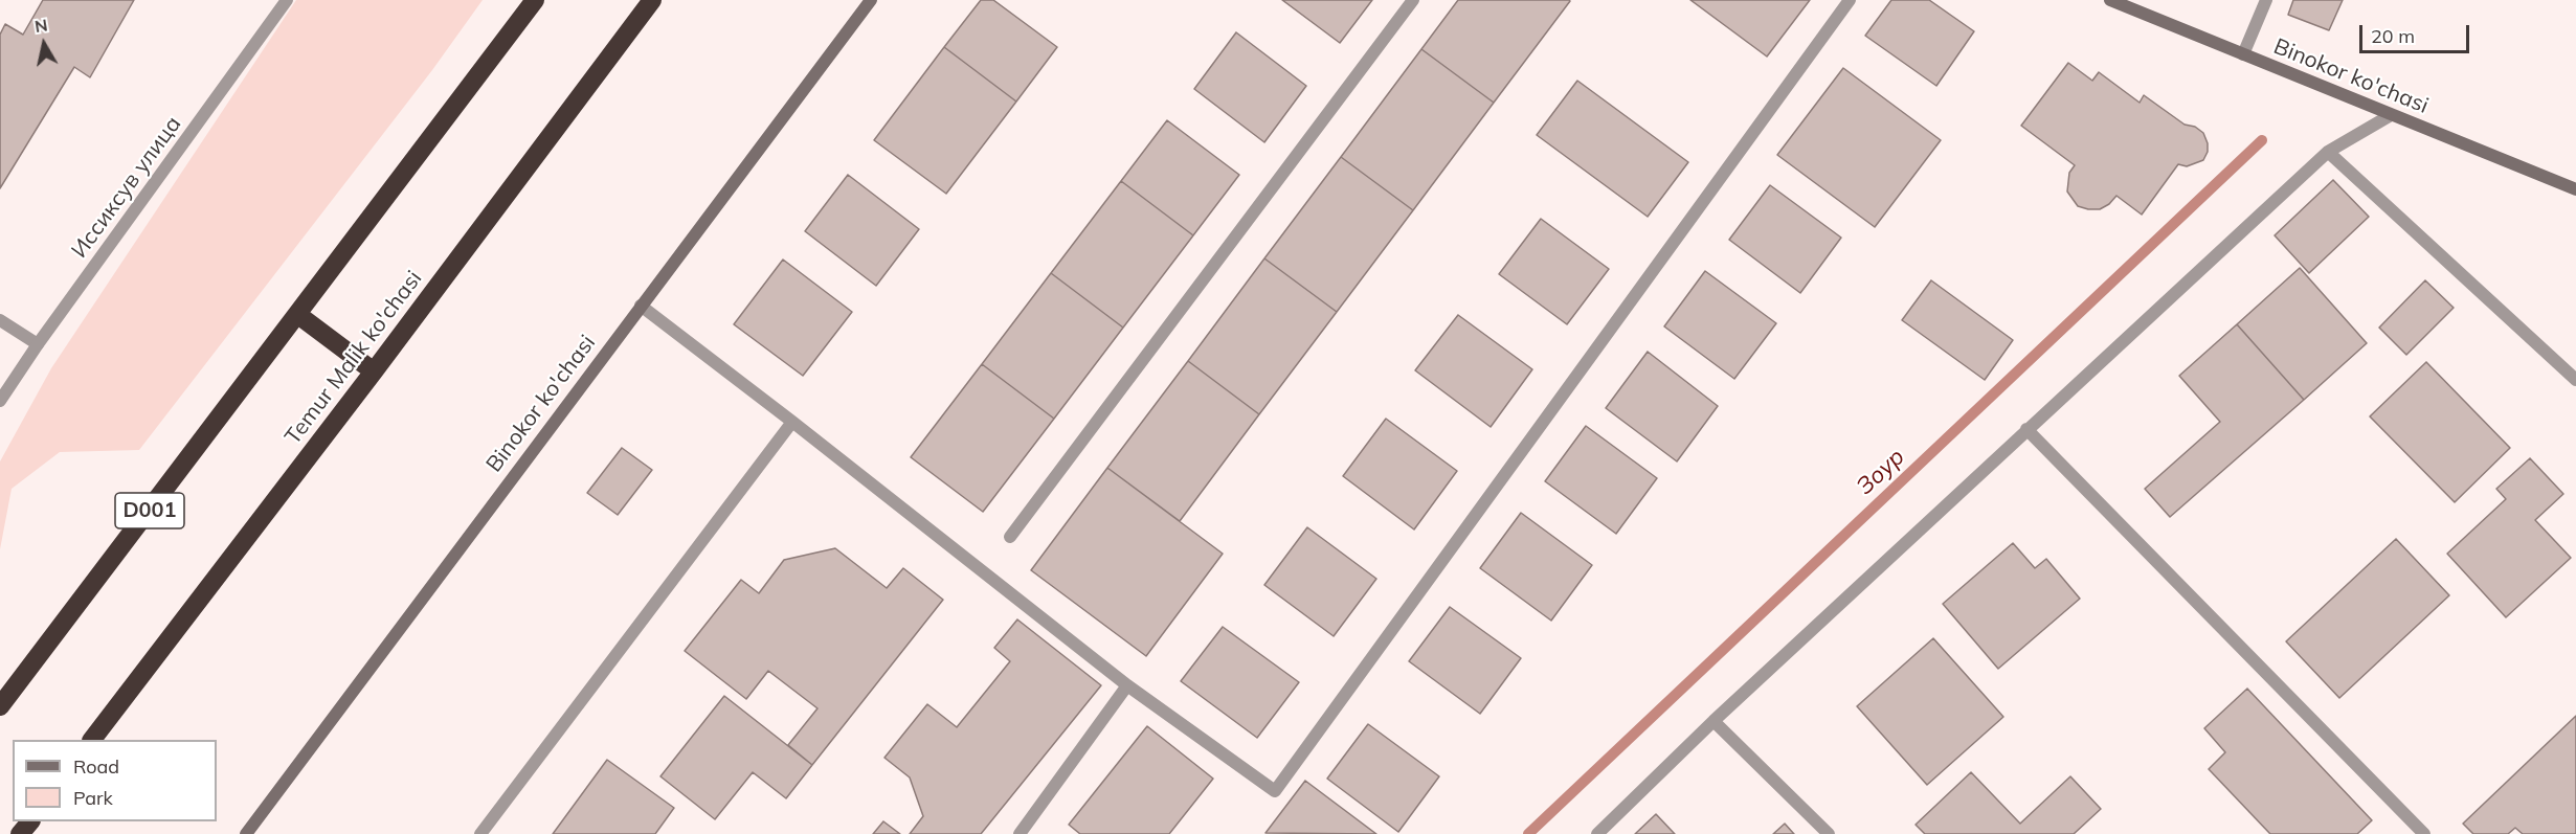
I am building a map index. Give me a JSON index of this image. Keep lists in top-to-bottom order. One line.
{"streets":{"highway":["Temur Malik ko'chasi","D001"],"main road":["Binokor ko'chasi"],"street":["Иссиксув улица"]},"water":["Зоур"],"legend":["Road","Park"],"scale_bar":"20 m","north":"top"}
